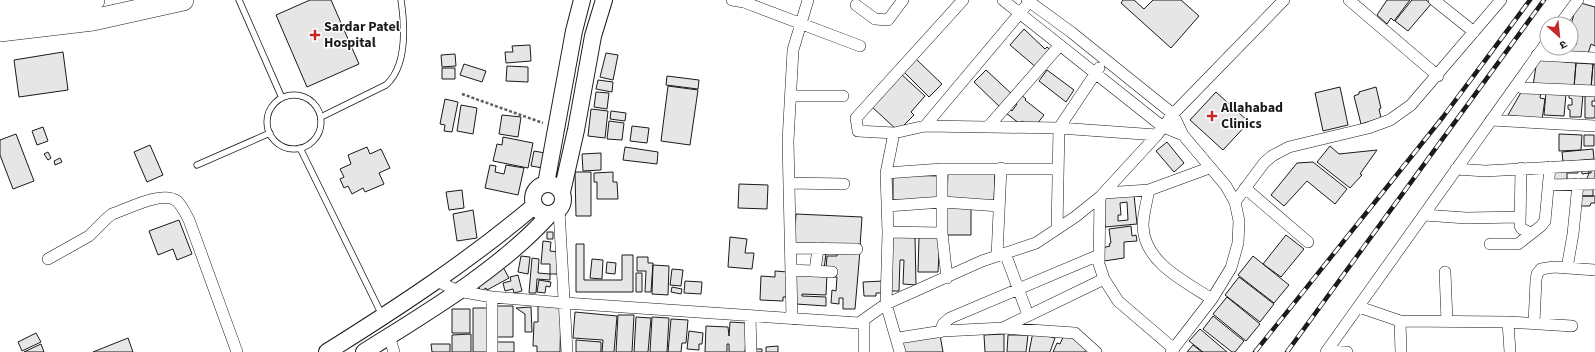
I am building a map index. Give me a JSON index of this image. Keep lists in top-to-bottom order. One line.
{"places":{"health":["Sardar Patel Hospital","Allahabad Clinics"]},"north":"bottom right"}
